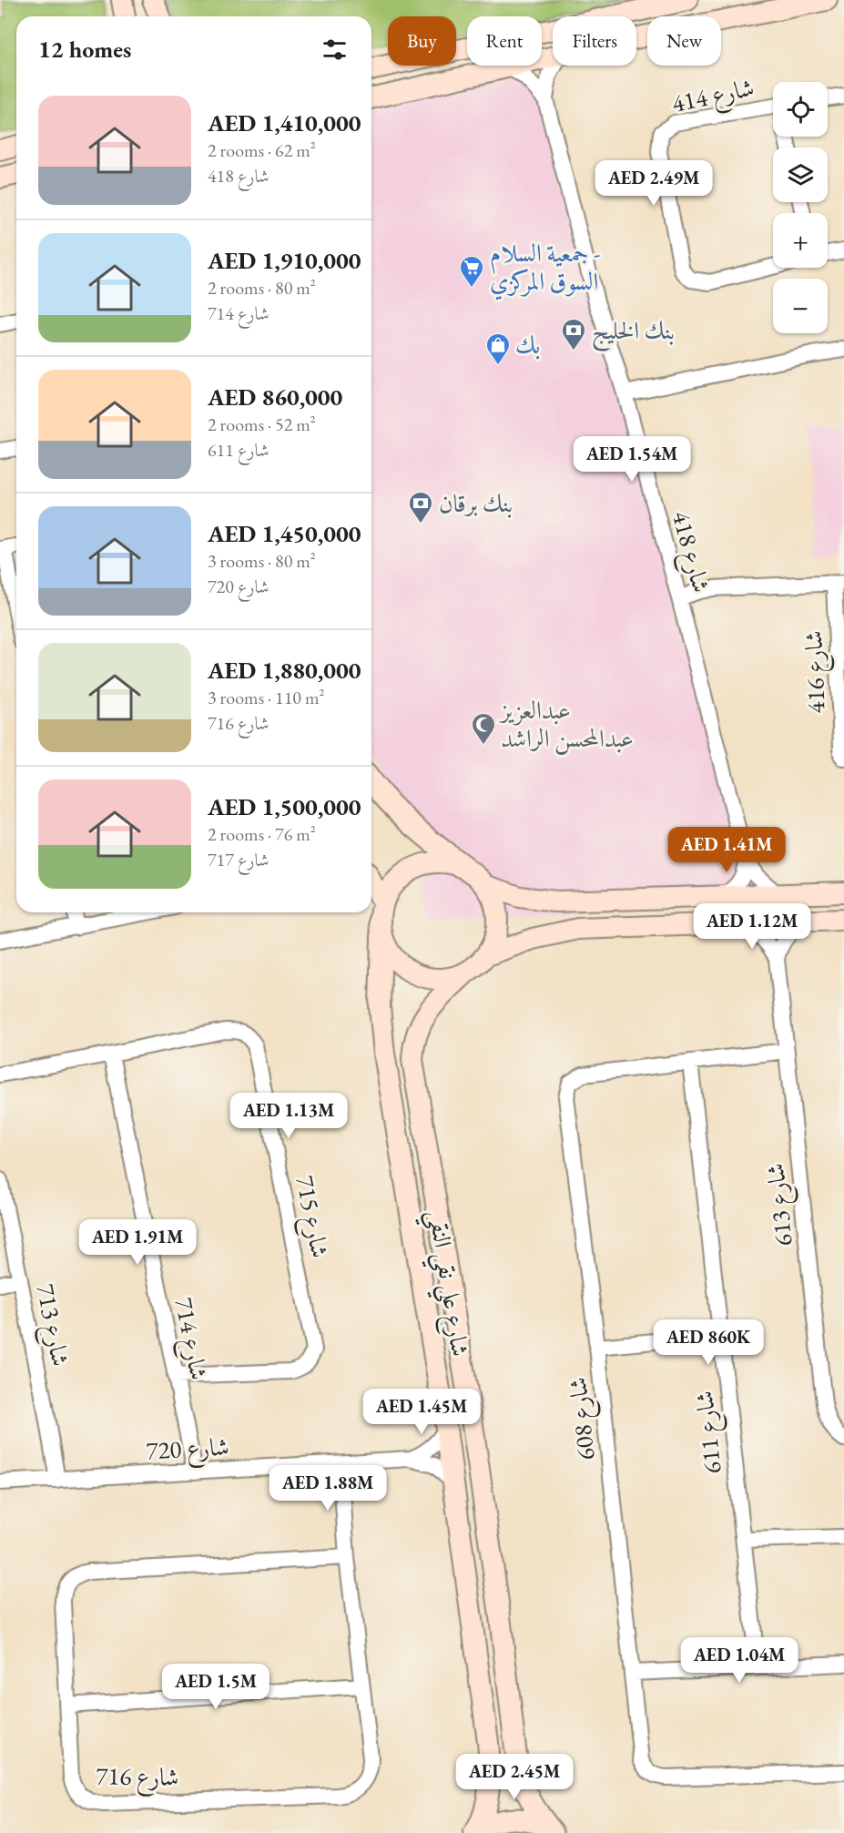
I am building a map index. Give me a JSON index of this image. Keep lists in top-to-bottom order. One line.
{"streets":{"street":["شارع 414","شارع 418","شارع 416","شارع 613","شارع 715","شارع علي نقي النقي","شارع 713","شارع 714","شارع 608","شارع 611","شارع 720","شارع 716"]},"crossings":[["شارع 418","شارع 416"],["شارع 613","شارع 608"],["شارع 715","شارع 714"],["شارع علي نقي النقي","شارع 720"],["شارع 713","شارع 720"],["شارع 714","شارع 720"],["شارع 608","شارع 611"],["شارع 720","شارع 716"]],"places":{"supermarket":["جمعية السلام - السوق المركزي"],"bank":["بنك الخليج","بنك برقان"],"shop":["بك"],"mosque":["عبدالعزيز عبدالمحسن الراشد"]},"page":{"chip":["Buy","Rent","Filters","New"],"heading":"12 homes","map_buttons":["+","−"],"list":[{"name":"AED 1,410,000","note":"2 rooms · 62 m² · شارع 418"},{"name":"AED 1,910,000","note":"2 rooms · 80 m² · شارع 714"},{"name":"AED 860,000","note":"2 rooms · 52 m² · شارع 611"},{"name":"AED 1,450,000","note":"3 rooms · 80 m² · شارع 720"},{"name":"AED 1,880,000","note":"3 rooms · 110 m² · شارع 716"},{"name":"AED 1,500,000","note":"2 rooms · 76 m² · شارع 717"}],"price":["AED 2.49M","AED 1.54M","AED 1.41M","AED 1.12M","AED 1.13M","AED 1.91M","AED 860K","AED 1.45M","AED 1.88M","AED 1.04M","AED 1.5M","AED 2.45M"]}}
